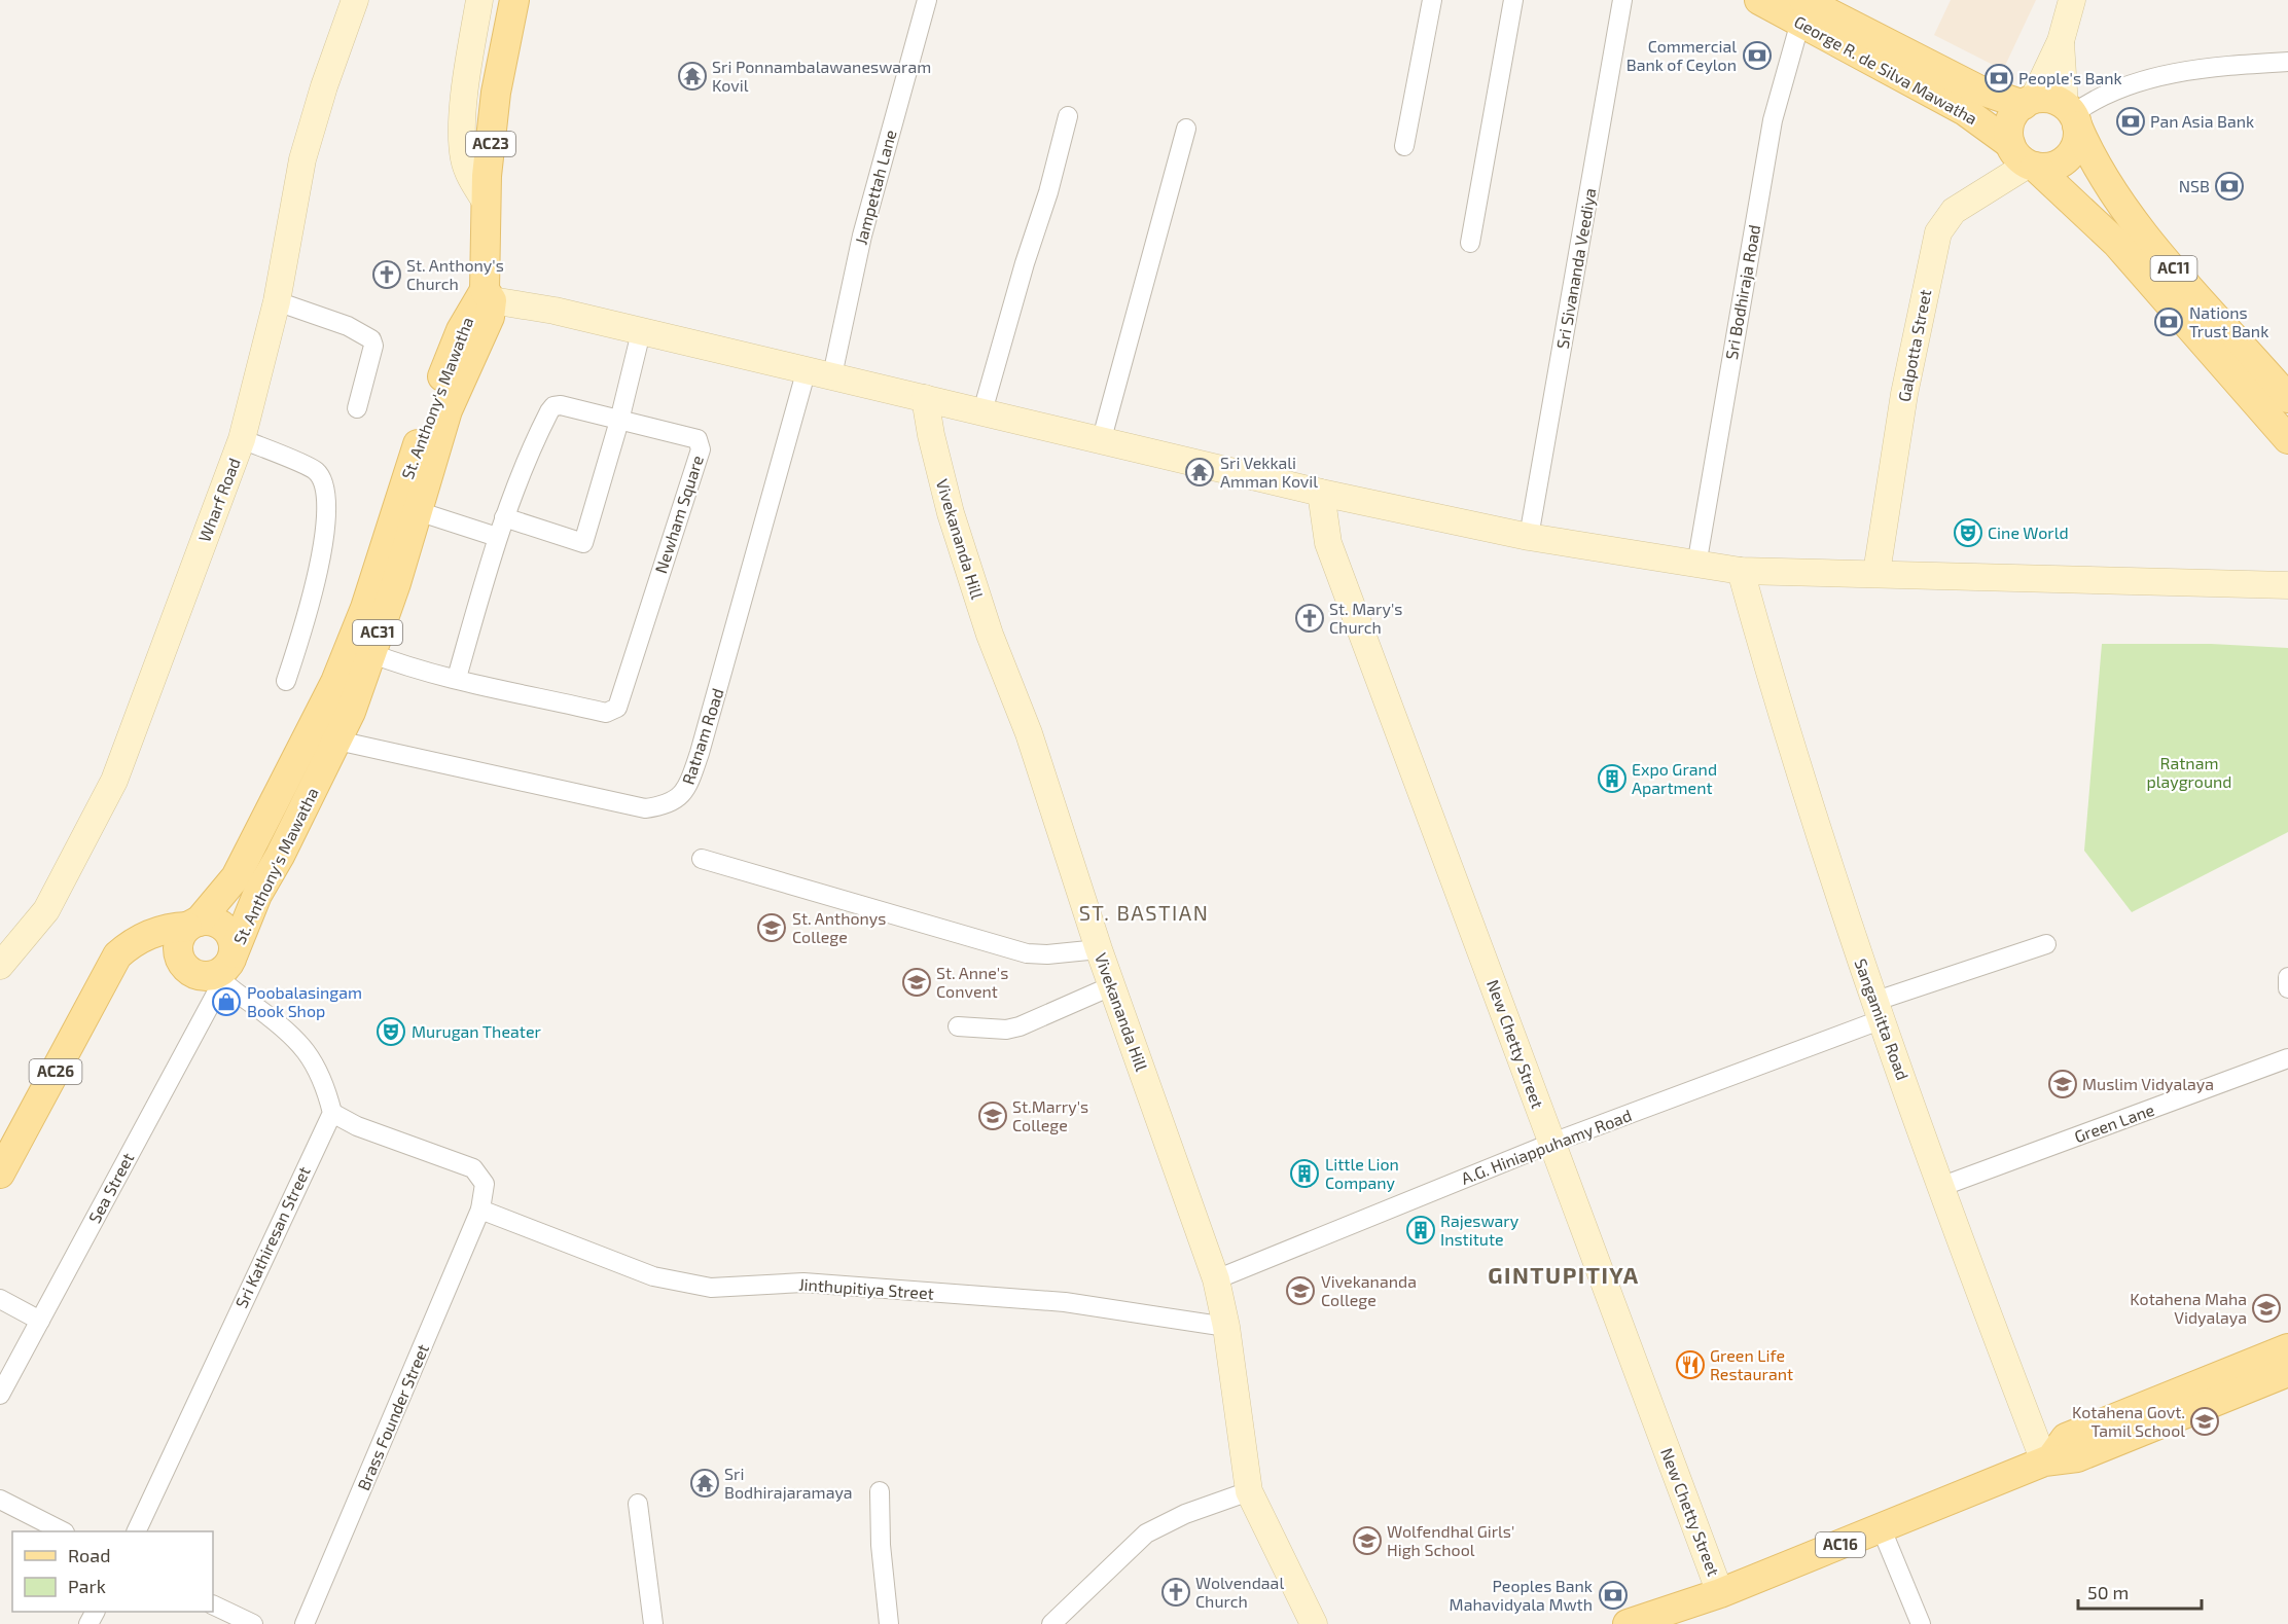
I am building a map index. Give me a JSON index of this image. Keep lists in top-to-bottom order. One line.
{"streets":{"main road":["George R. de Silva Mawatha","AC23","AC11","St. Anthony's Mawatha","AC31","AC26","AC16"],"street":["Jampettah Lane","Sri Sivananda Veediya","Sri Bodhiraja Road","Galpotta Street","Wharf Road","Newham Square","Vivekananda Hill","Ratnam Road","Sangamitta Road","New Chetty Street","Green Lane","A.G. Hiniappuhamy Road","Sea Street","Sri Kathiresan Street","Jinthupitiya Street","Brass Founder Street"]},"crossings":[["George R. de Silva Mawatha","AC11"],["George R. de Silva Mawatha","Sri Bodhiraja Road"],["George R. de Silva Mawatha","Galpotta Street"],["AC23","St. Anthony's Mawatha"],["Jampettah Lane","Ratnam Road"],["AC11","Galpotta Street"],["St. Anthony's Mawatha","Newham Square"],["St. Anthony's Mawatha","Ratnam Road"],["St. Anthony's Mawatha","AC26"],["St. Anthony's Mawatha","Sea Street"],["Vivekananda Hill","A.G. Hiniappuhamy Road"],["Vivekananda Hill","Jinthupitiya Street"],["Sangamitta Road","Green Lane"],["Sangamitta Road","A.G. Hiniappuhamy Road"],["Sangamitta Road","AC16"],["New Chetty Street","A.G. Hiniappuhamy Road"],["New Chetty Street","AC16"],["AC26","Sea Street"],["Jinthupitiya Street","Brass Founder Street"]],"districts":["ST. BASTIAN","GINTUPITIYA"],"parks":["Ratnam playground"],"places":{"bank":["Commercial Bank of Ceylon","People's Bank","Pan Asia Bank","NSB","Nations Trust Bank","Peoples Bank Mahavidyala Mwth"],"temple":["Sri Ponnambalawaneswaram Kovil","Sri Vekkali Amman Kovil","Sri Bodhirajaramaya"],"church":["St. Anthony's Church","St. Mary's Church","Wolvendaal Church"],"theatre":["Cine World","Murugan Theater"],"building":["Expo Grand Apartment","Little Lion Company","Rajeswary Institute"],"school or university":["St. Anthonys College","St. Anne's Convent","Muslim Vidyalaya","St.Marry's College","Vivekananda College","Kotahena Maha Vidyalaya","Kotahena Govt. Tamil School","Wolfendhal Girls' High School"],"shop":["Poobalasingam Book Shop"],"restaurant":["Green Life Restaurant"]},"legend":["Road","Park"],"scale_bar":"50 m"}
